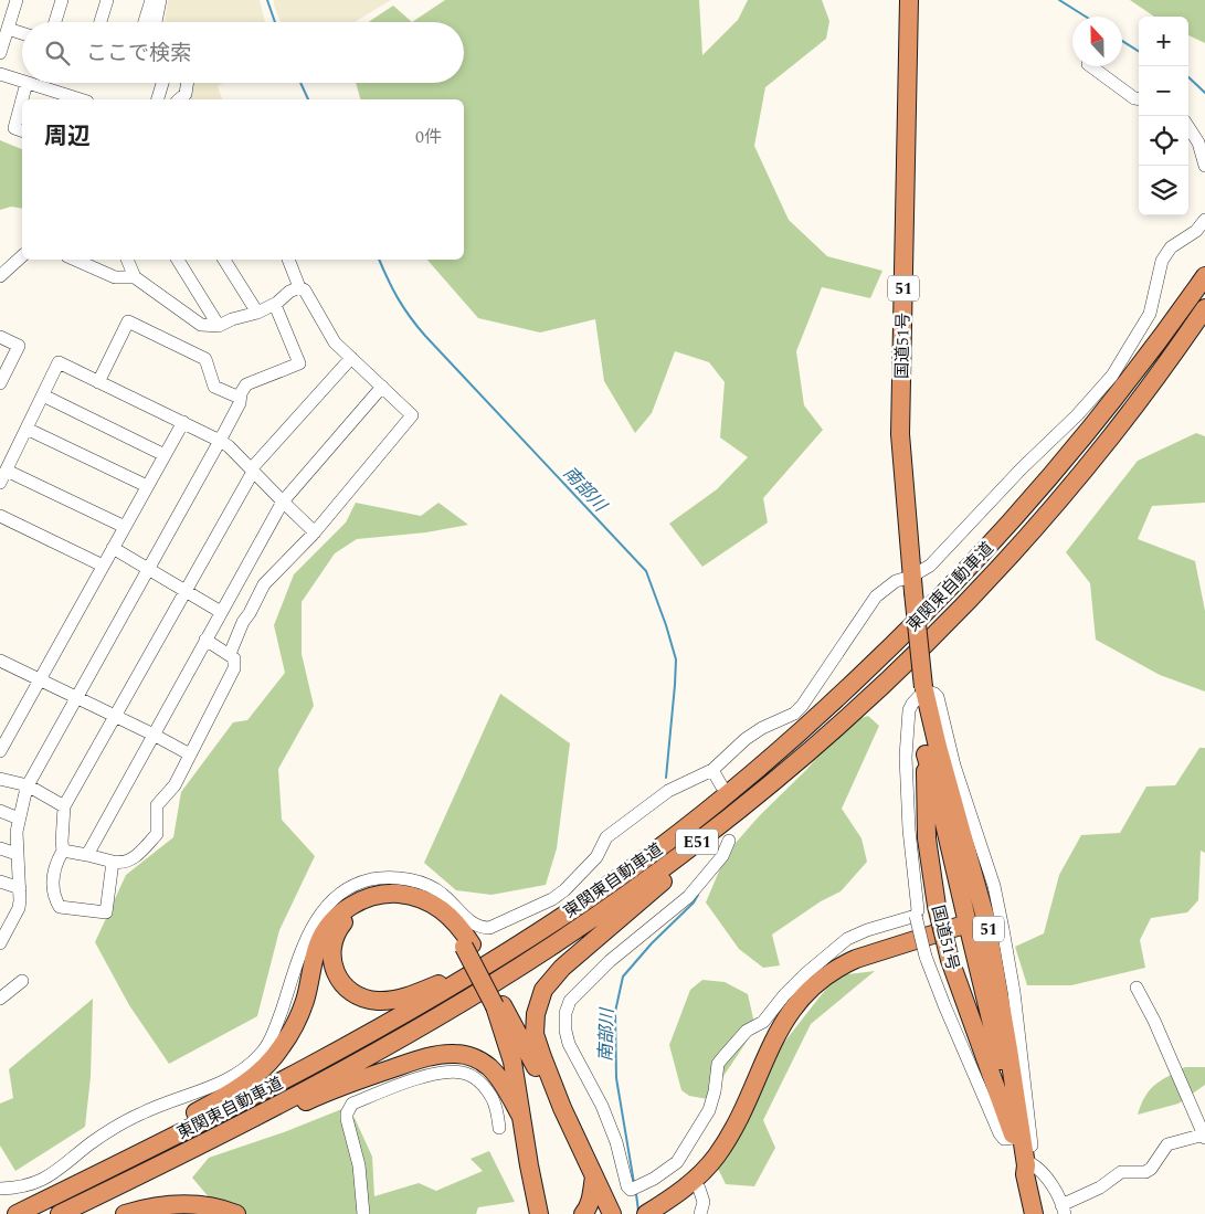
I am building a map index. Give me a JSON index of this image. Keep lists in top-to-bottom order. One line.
{"streets":{"highway":["51","国道51号","東関東自動車道","E51"]},"water":["南部川"],"north":"top","page":{"map_buttons":["+","−"],"search":"ここで検索","heading":["周辺","0件"]}}
